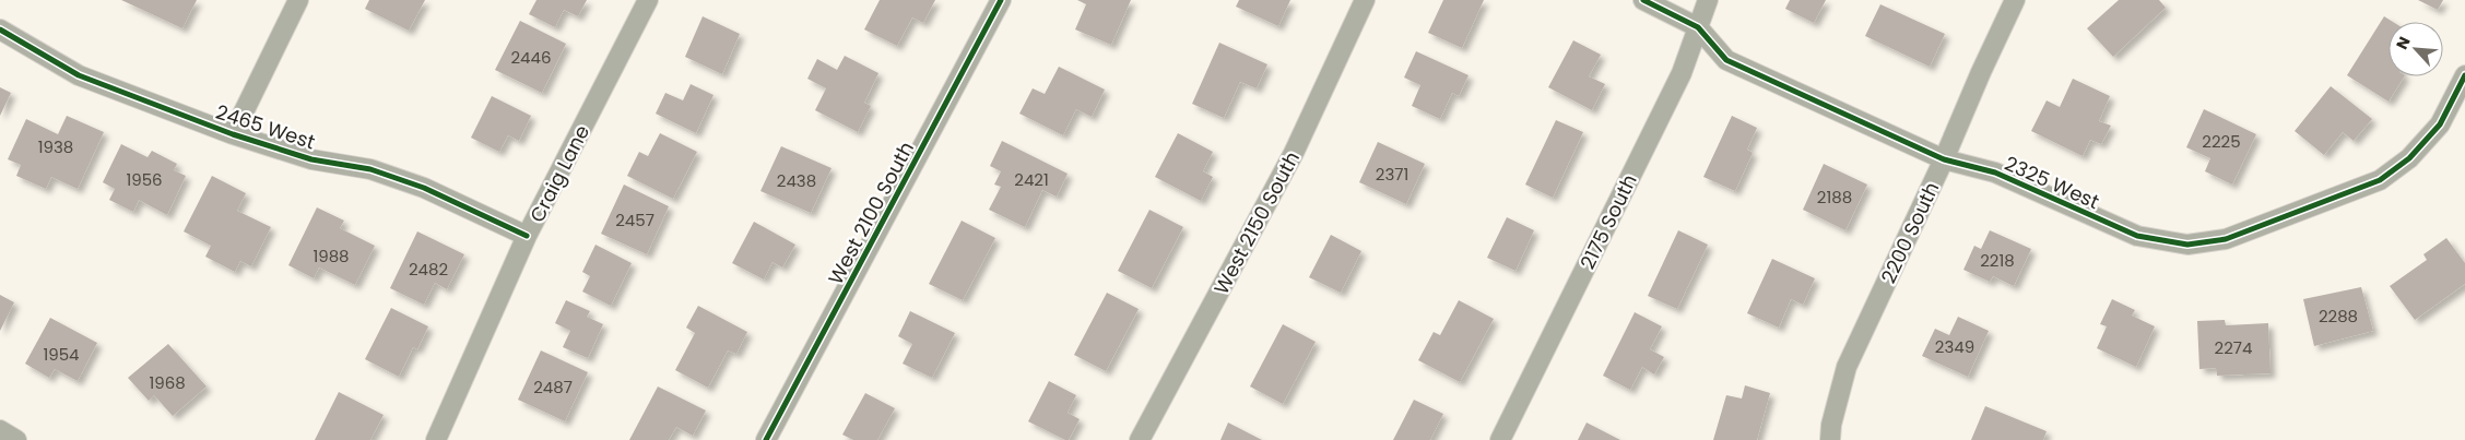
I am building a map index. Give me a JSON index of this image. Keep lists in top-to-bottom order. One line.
{"streets":{"street":["2465 West","Craig Lane","2325 West","West 2100 South","2175 South","West 2150 South","2200 South"]},"crossings":[["2465 West","Craig Lane"],["2325 West","2175 South"],["2325 West","2200 South"]],"house_numbers":["2446","2225","1938","2371","1956","2421","2438","2188","2457","1988","2218","2482","2288","2349","2274","1954","1968","2487"],"north":"top left"}
